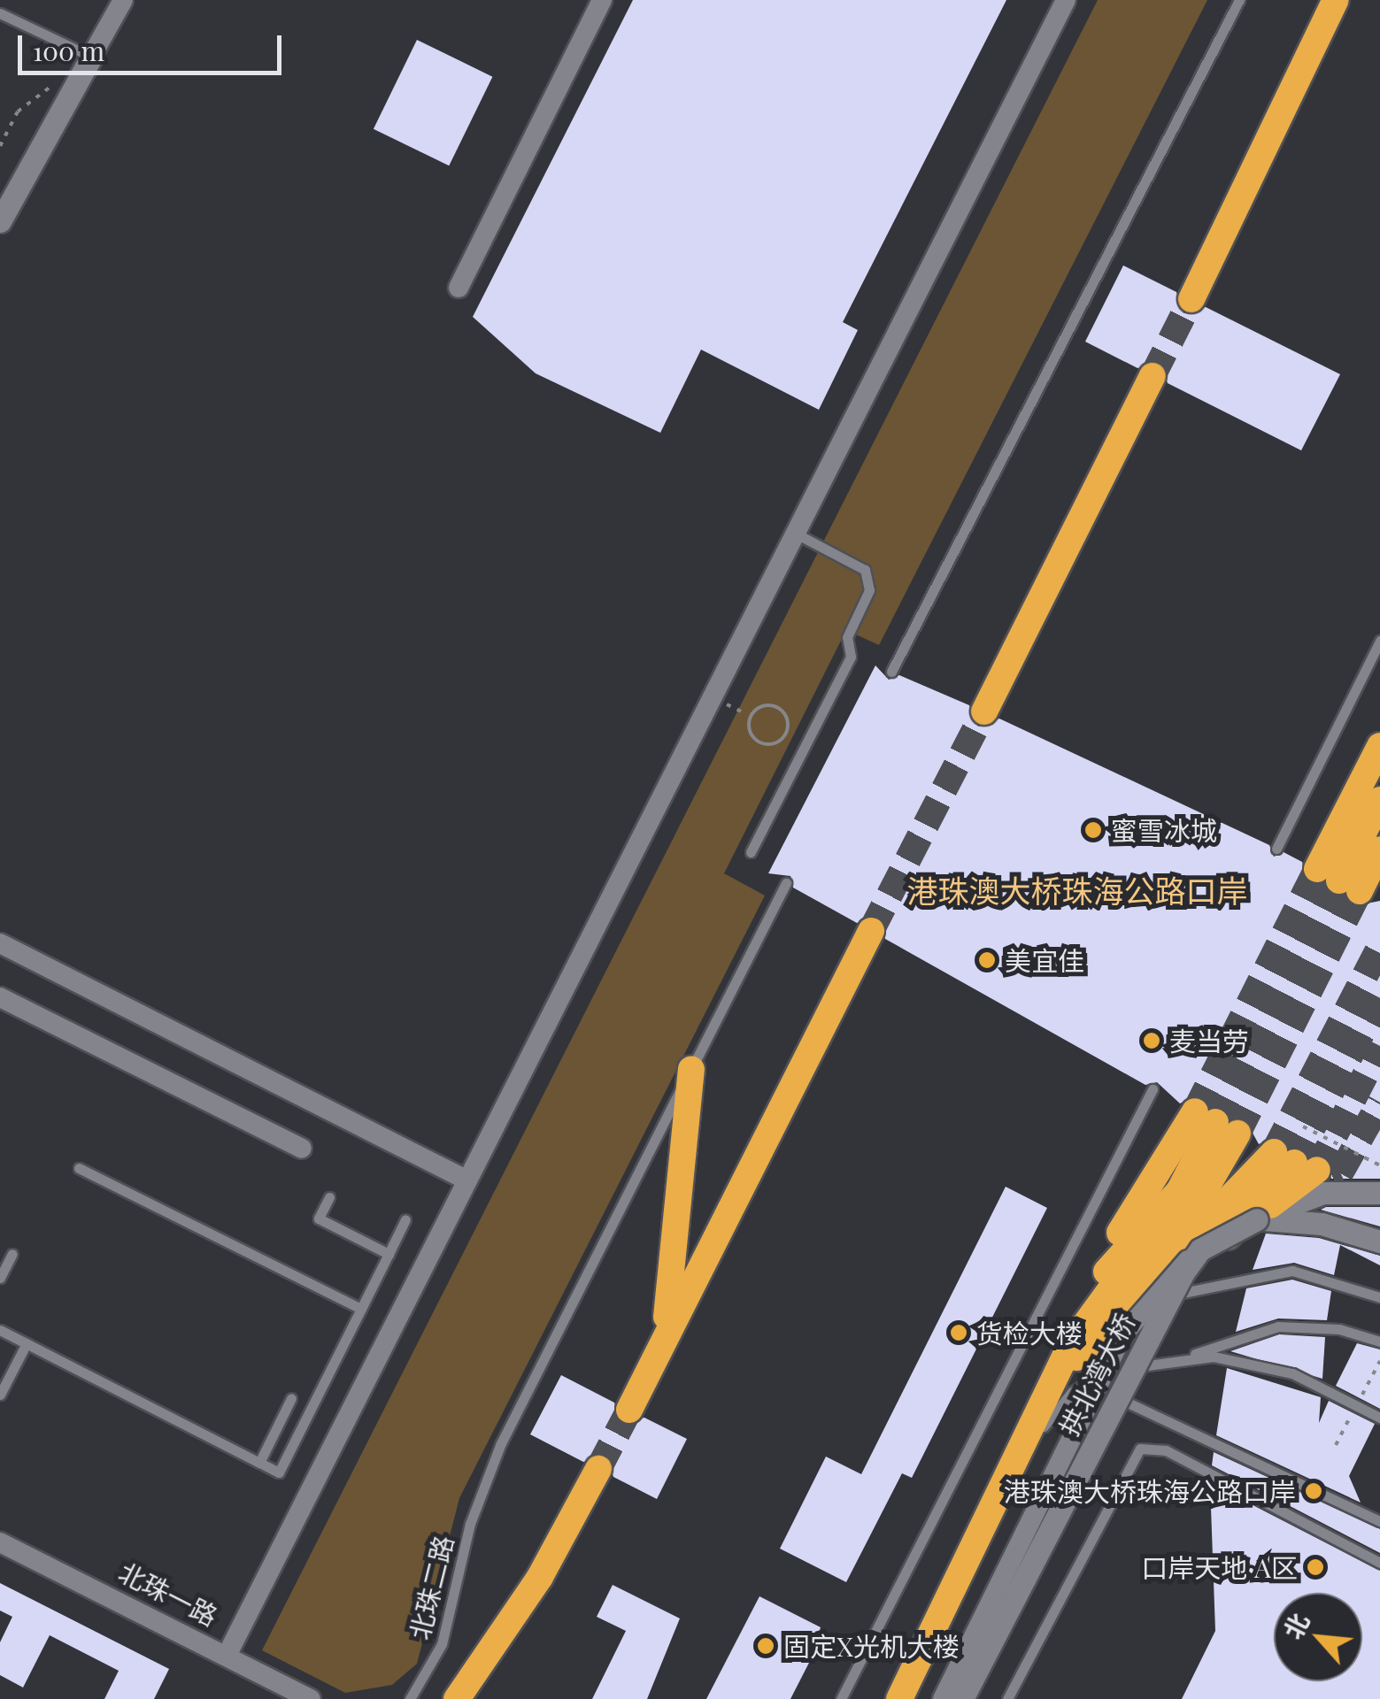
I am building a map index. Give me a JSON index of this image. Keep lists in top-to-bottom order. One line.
{"streets":{"main road":["拱北湾大桥"],"street":["北珠一路"],"lane":["北珠二路"]},"districts":["港珠澳大桥珠海公路口岸"],"places":["蜜雪冰城","美宜佳","麦当劳","货检大楼","港珠澳大桥珠海公路口岸","口岸天地·A区","固定X光机大楼"],"scale_bar":"100 m","north":"top left"}
